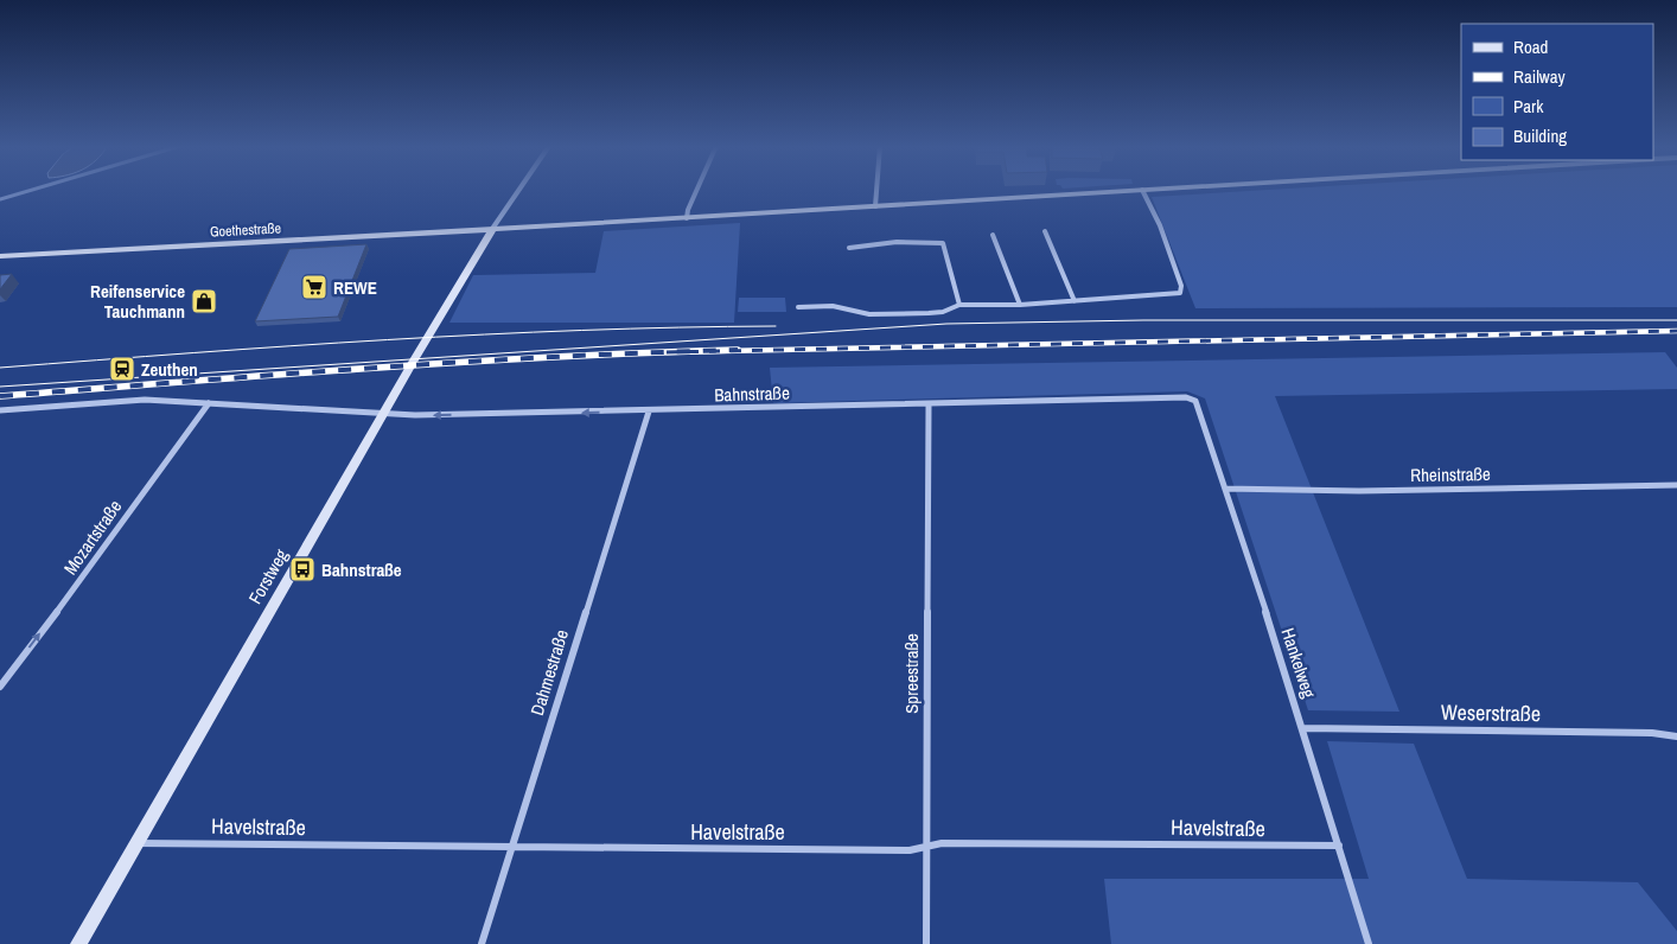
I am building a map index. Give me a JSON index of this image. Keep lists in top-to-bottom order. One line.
{"streets":{"main road":["Goethestraße","Forstweg"],"street":["Bahnstraße","Rheinstraße","Mozartstraße","Hankelweg","Dahmestraße","Spreestraße","Weserstraße","Havelstraße"]},"crossings":[["Goethestraße","Forstweg"],["Bahnstraße","Mozartstraße"],["Bahnstraße","Forstweg"],["Bahnstraße","Hankelweg"],["Bahnstraße","Dahmestraße"],["Bahnstraße","Spreestraße"],["Rheinstraße","Hankelweg"],["Forstweg","Havelstraße"],["Hankelweg","Weserstraße"],["Hankelweg","Havelstraße"],["Dahmestraße","Havelstraße"],["Spreestraße","Havelstraße"]],"one_way":["Mozartstraße"],"places":{"supermarket":["REWE"],"shop":["Reifenservice Tauchmann"],"station":["Zeuthen"],"bus stop":["Bahnstraße"]},"legend":["Road","Railway","Park","Building"]}
